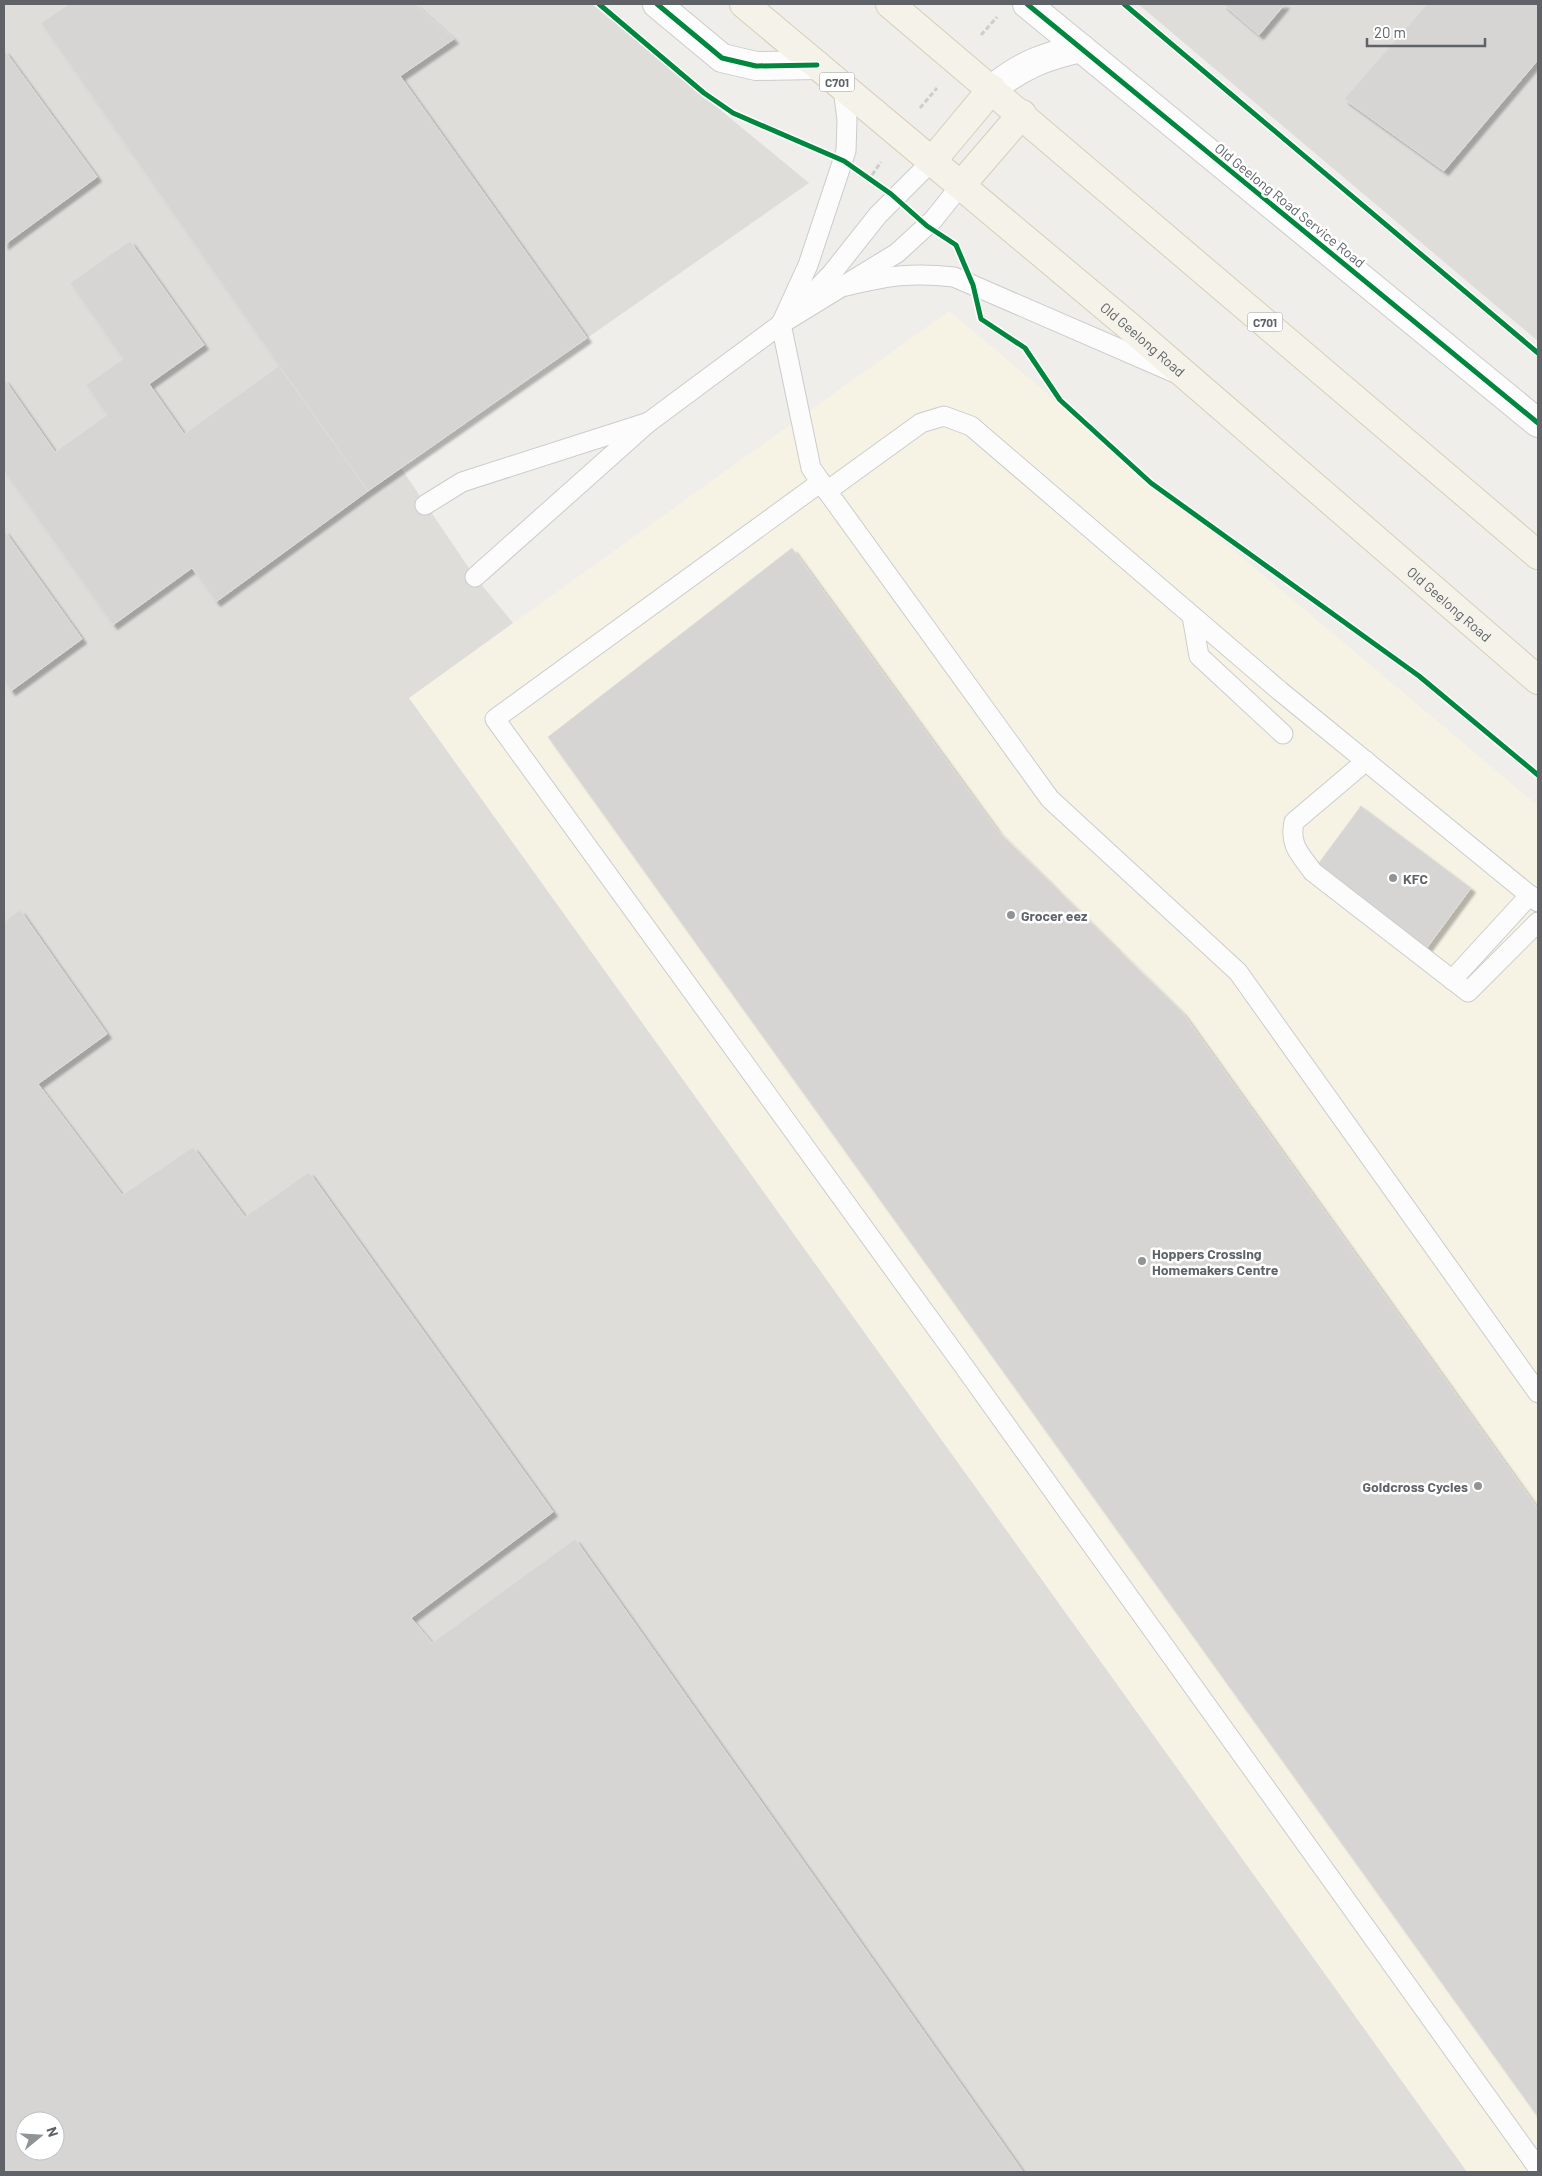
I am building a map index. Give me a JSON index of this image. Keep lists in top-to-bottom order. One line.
{"streets":{"main road":["C701","Old Geelong Road"],"street":["Old Geelong Road Service Road"]},"places":["KFC","Grocer eez","Hoppers Crossing Homemakers Centre","Goldcross Cycles"],"scale_bar":"20 m","north":"right"}
